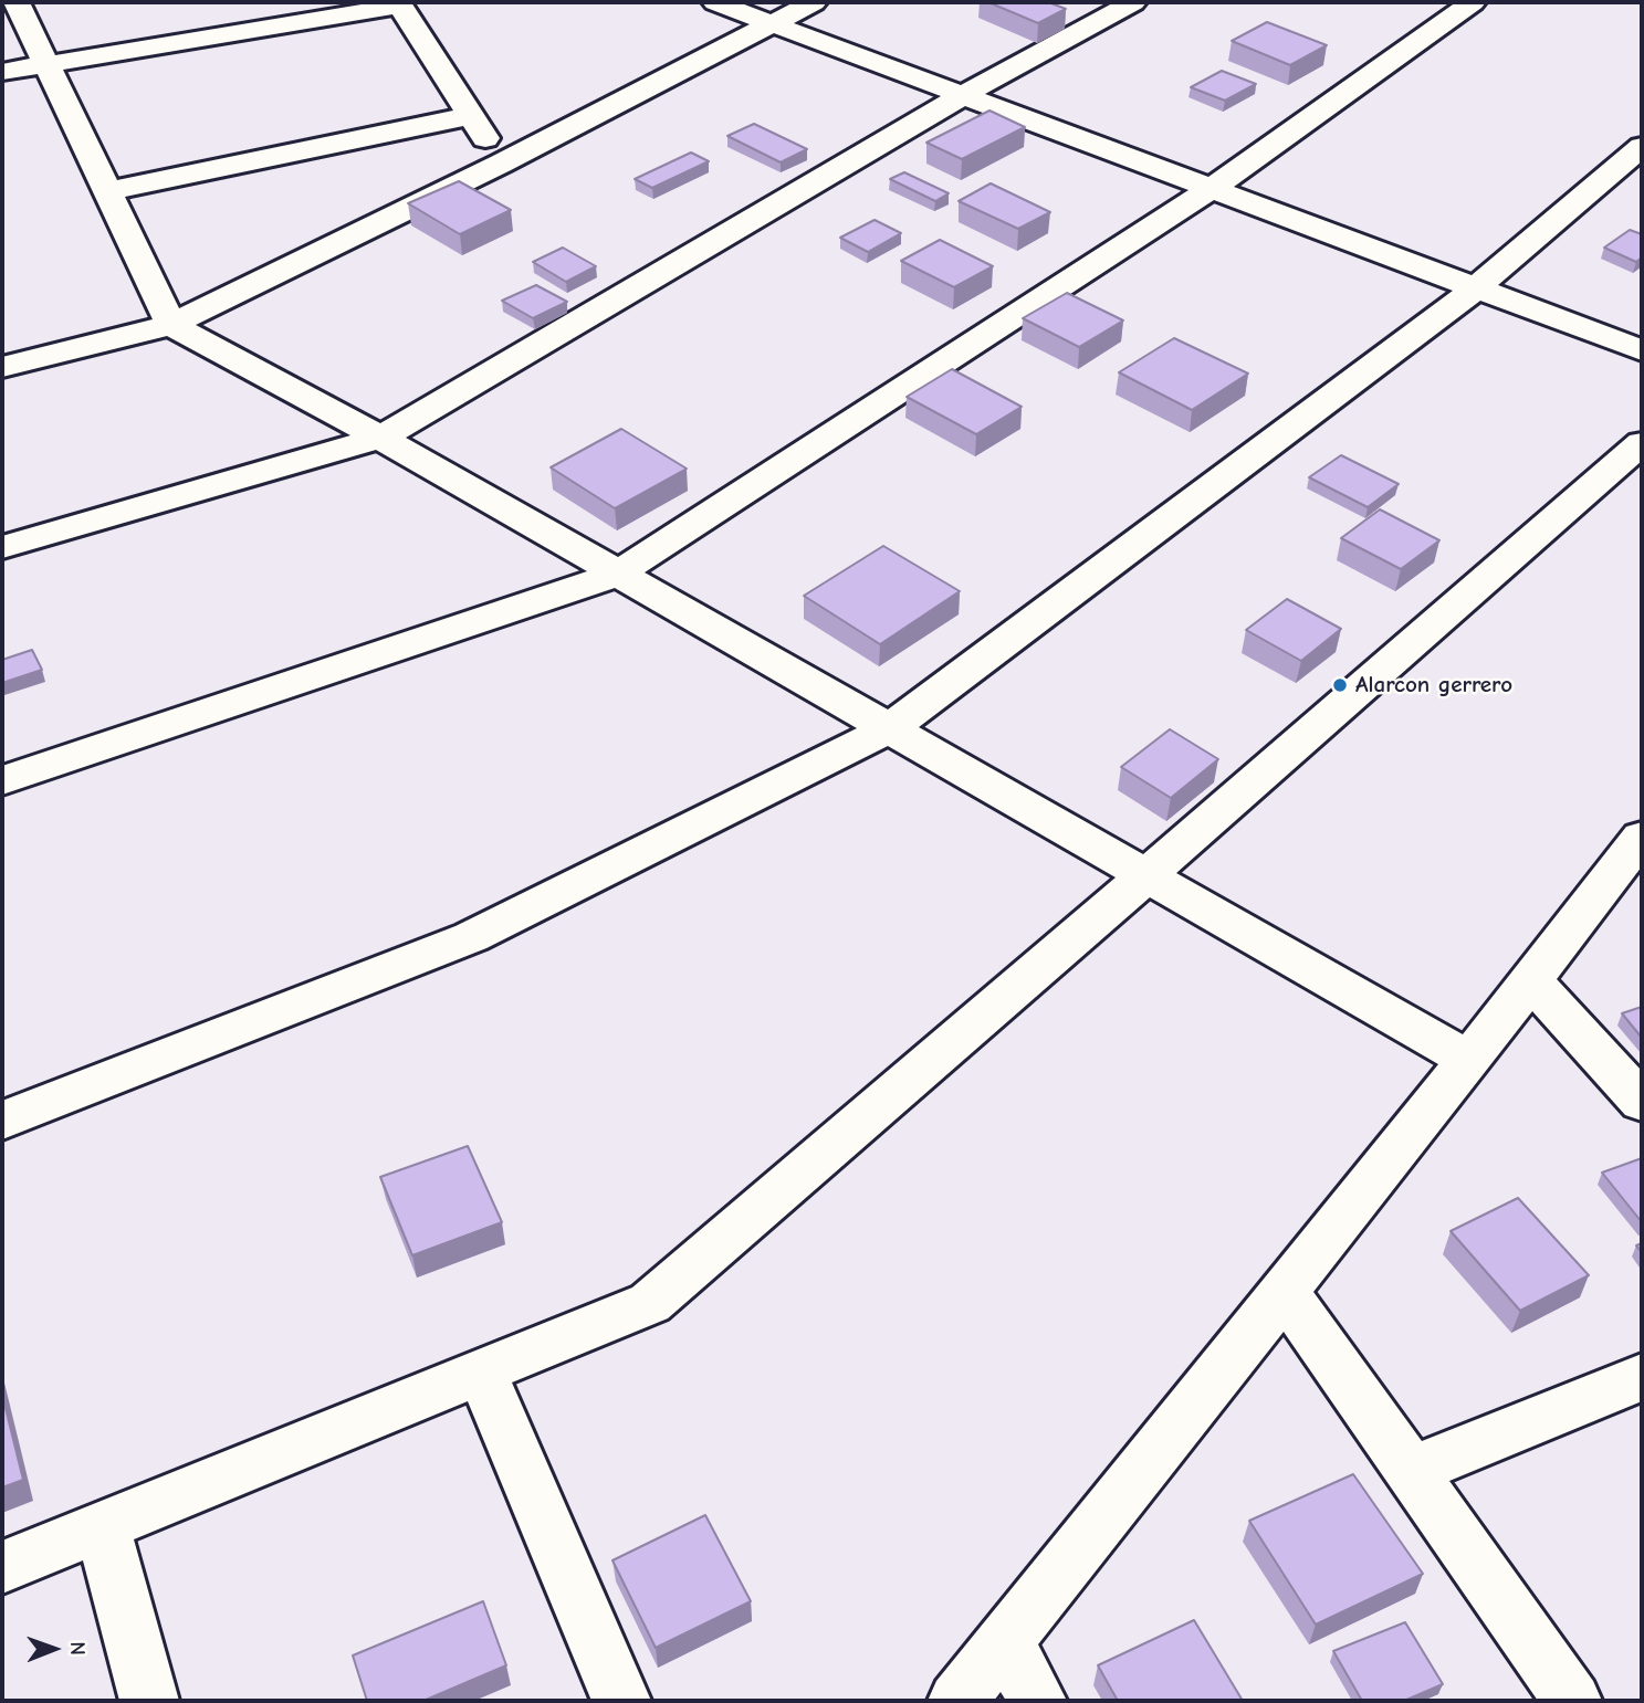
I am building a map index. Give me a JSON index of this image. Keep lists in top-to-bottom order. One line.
{"places":["Alarcon gerrero"],"north":"right"}
